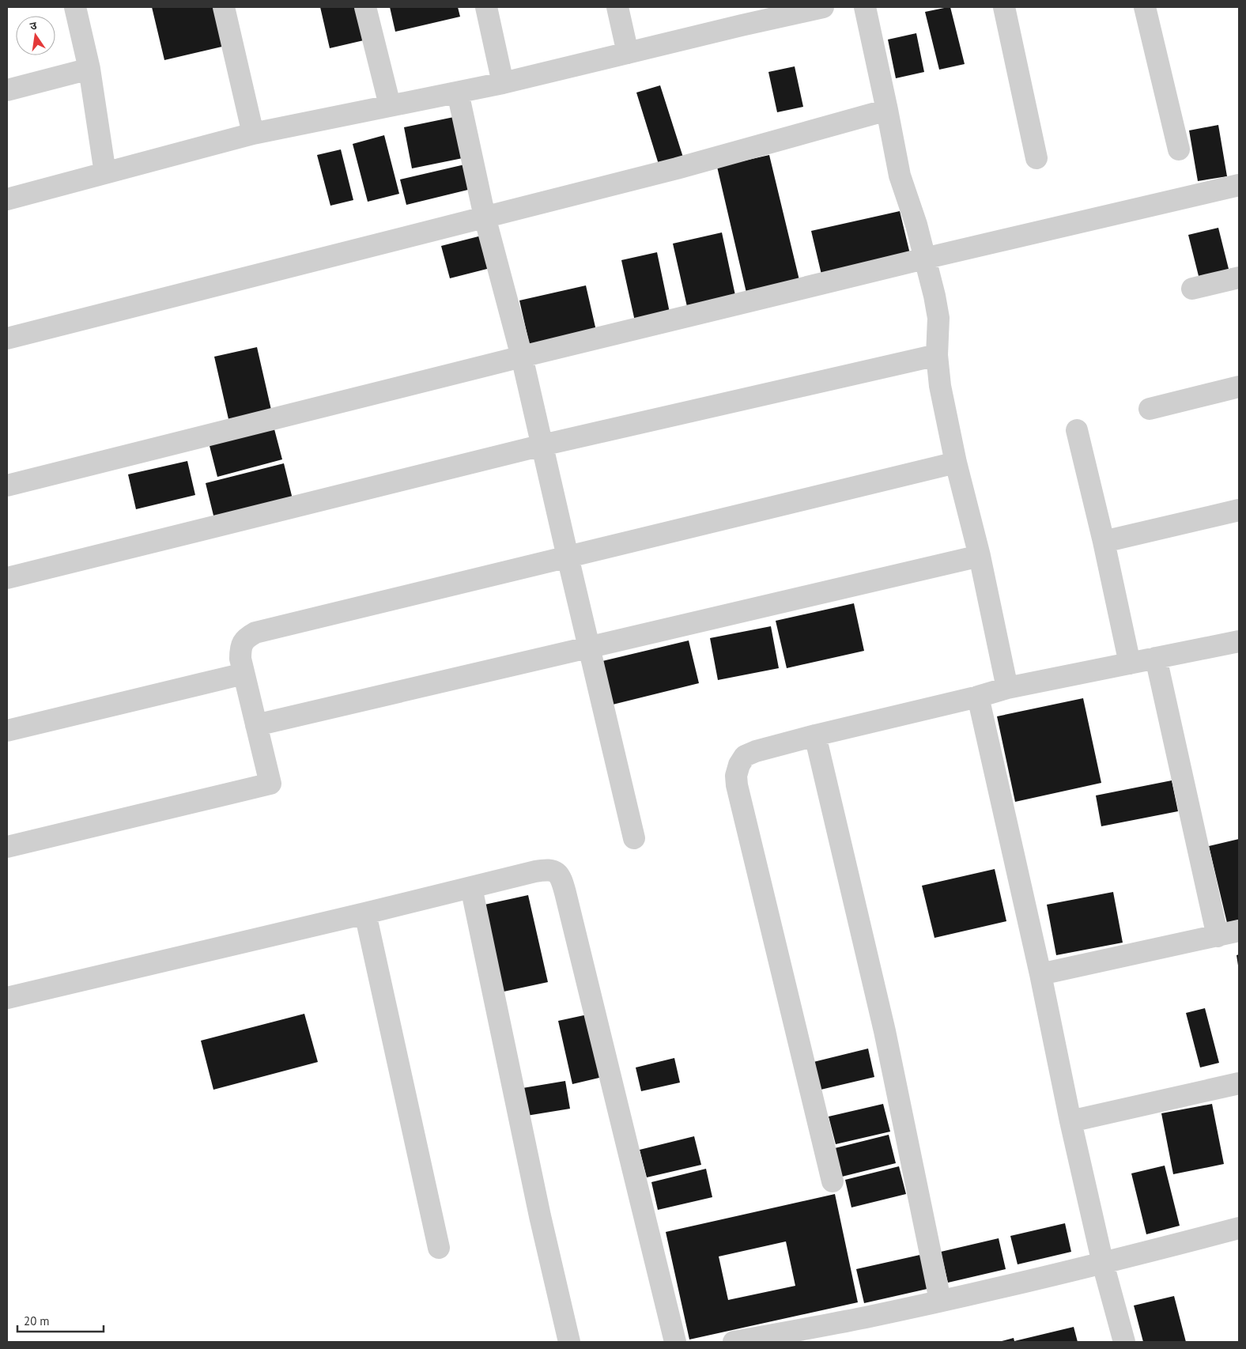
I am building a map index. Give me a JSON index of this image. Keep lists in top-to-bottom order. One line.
{"scale_bar":"20 m","north":"top"}
